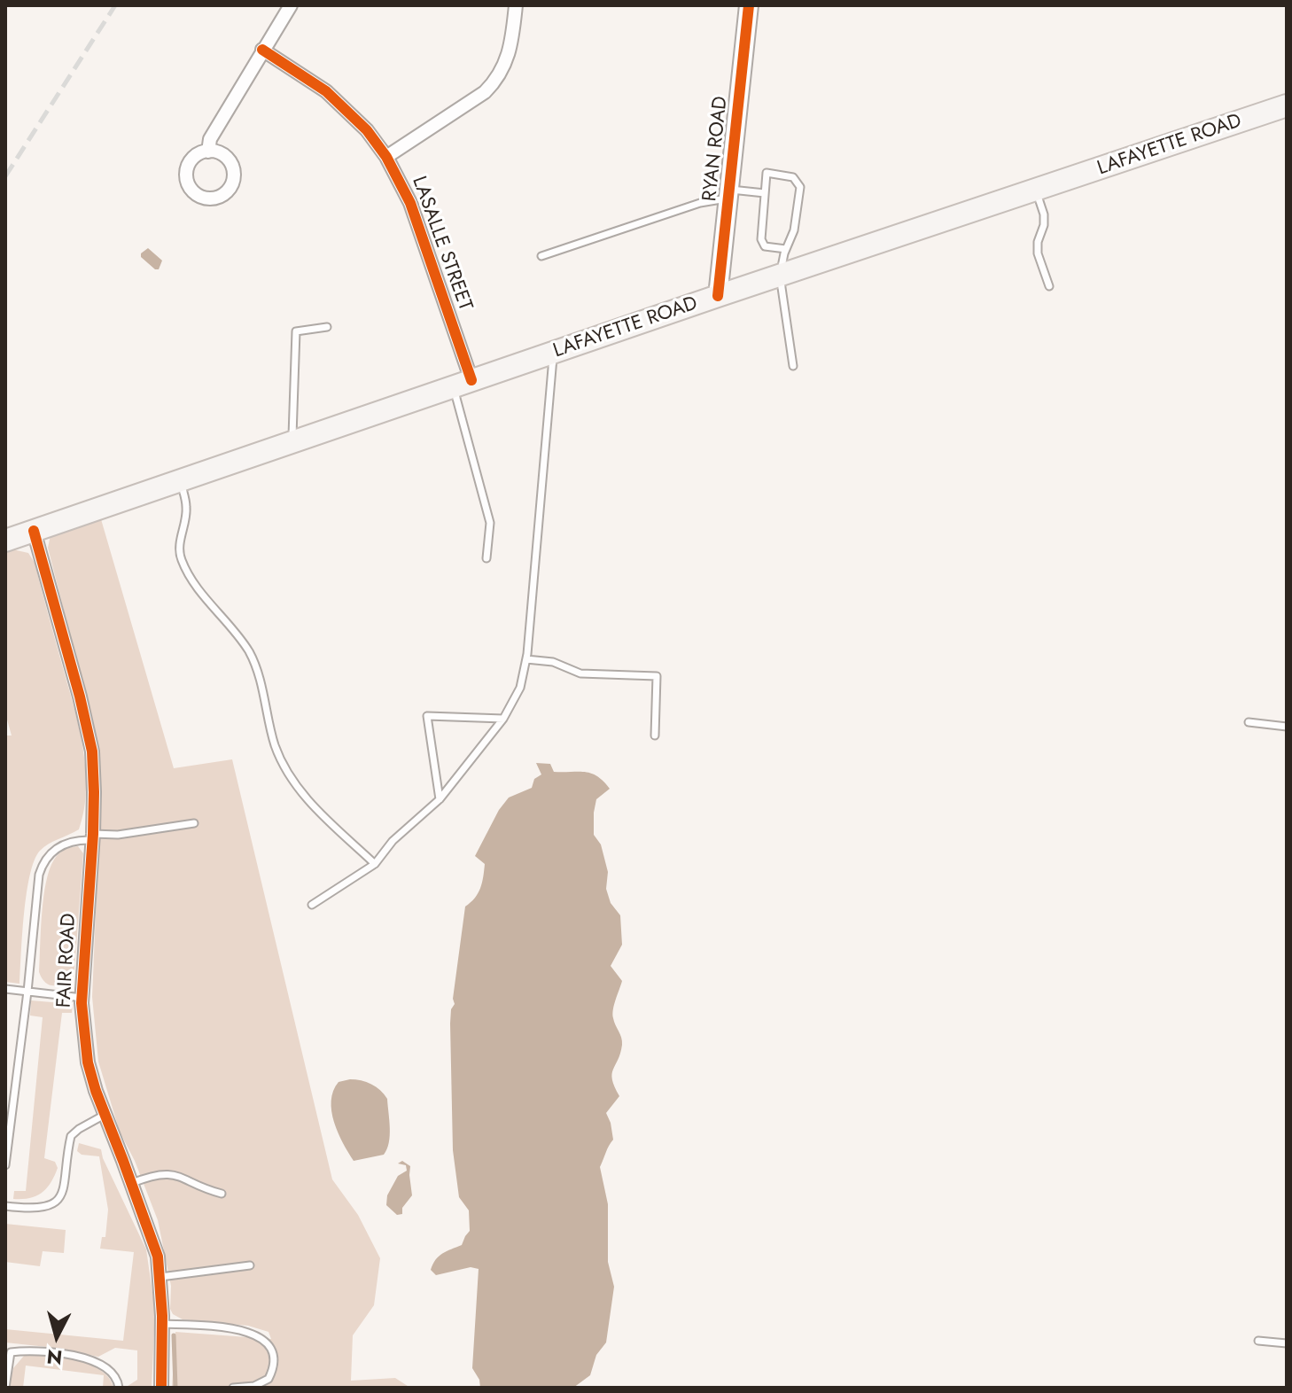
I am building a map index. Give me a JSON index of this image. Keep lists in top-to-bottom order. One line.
{"streets":{"main road":["LAFAYETTE ROAD"],"street":["RYAN ROAD","LASALLE STREET","FAIR ROAD"]},"crossings":[["LAFAYETTE ROAD","RYAN ROAD"],["LAFAYETTE ROAD","LASALLE STREET"],["LAFAYETTE ROAD","FAIR ROAD"]],"north":"bottom"}
